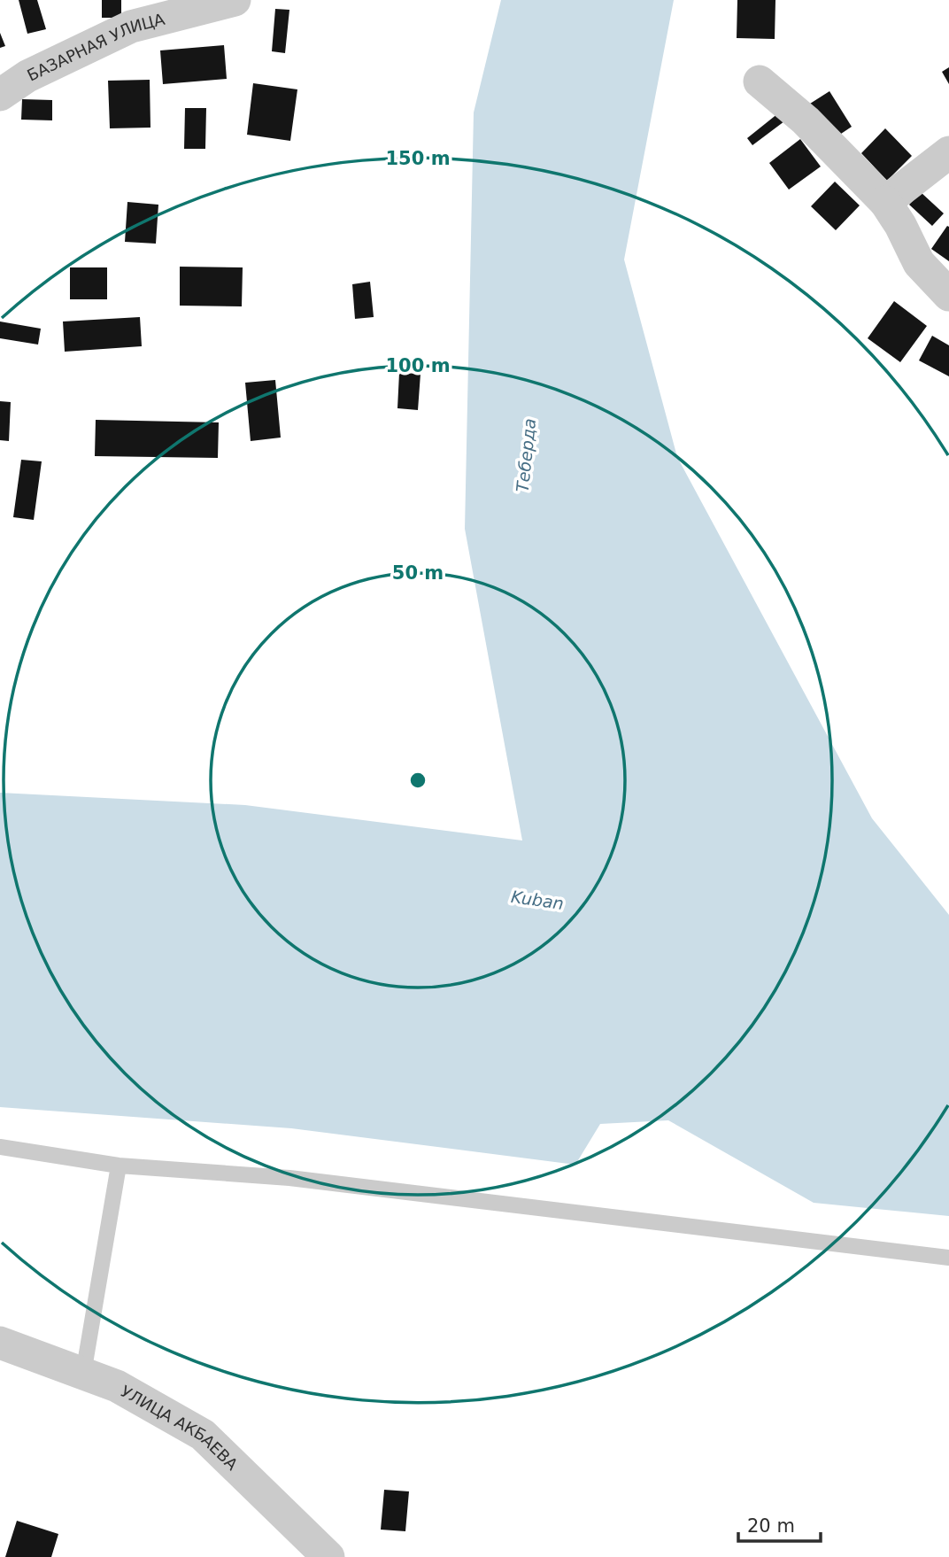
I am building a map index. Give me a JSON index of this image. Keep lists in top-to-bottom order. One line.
{"streets":{"street":["БАЗАРНАЯ УЛИЦА","УЛИЦА АКБАЕВА"]},"water":["Теберда","Kuban"],"scale_bar":"20 m","rings":["150 m","100 m","50 m"]}
